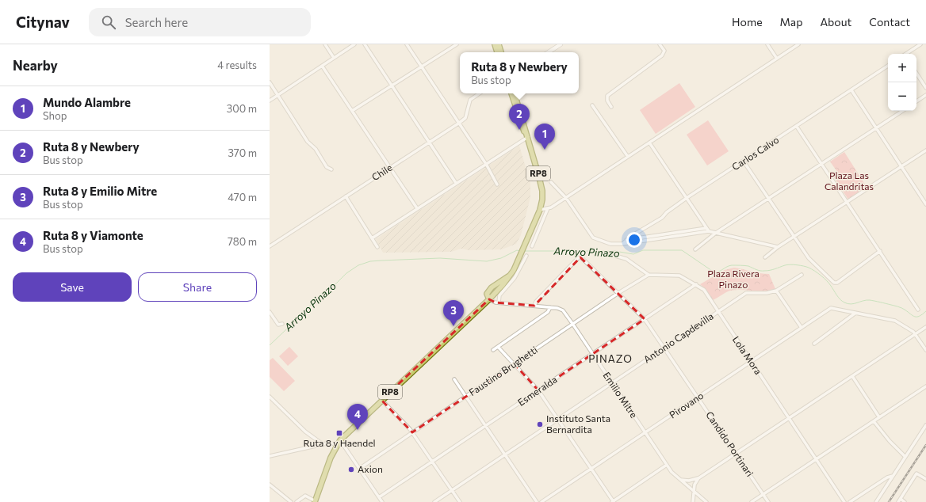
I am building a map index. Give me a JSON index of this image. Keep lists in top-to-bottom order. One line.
{"streets":{"main road":["RP8"],"street":["Carlos Calvo","Chile","Antonio Capdevilla","Lola Mora","Faustino Brughetti","Esmeralda","Emilio Mitre","Pirovano","Candido Portinari"]},"crossings":[["RP8","Emilio Mitre"],["Antonio Capdevilla","Lola Mora"],["Antonio Capdevilla","Emilio Mitre"],["Antonio Capdevilla","Candido Portinari"],["Lola Mora","Faustino Brughetti"],["Lola Mora","Esmeralda"],["Lola Mora","Pirovano"],["Faustino Brughetti","Emilio Mitre"],["Faustino Brughetti","Candido Portinari"],["Esmeralda","Emilio Mitre"],["Esmeralda","Candido Portinari"],["Emilio Mitre","Pirovano"],["Emilio Mitre","Candido Portinari"],["Pirovano","Candido Portinari"]],"districts":["PINAZO"],"water":["Arroyo Pinazo"],"parks":["Plaza Las Calandritas","Plaza Rivera Pinazo"],"places":{"other":["Instituto Santa Bernardita","Axion"],"transit":["Ruta 8 y Haendel"]},"page":{"header":"Citynav","search":"Search here","nav":["Home","Map","About","Contact"],"heading":["Nearby","4 results"],"popup":["Ruta 8 y Newbery","Bus stop"],"map_buttons":["+","−"],"list":[{"mark":"1","name":"Mundo Alambre","note":"Shop","value":"300 m"},{"mark":"2","name":"Ruta 8 y Newbery","note":"Bus stop","value":"370 m"},{"mark":"3","name":"Ruta 8 y Emilio Mitre","note":"Bus stop","value":"470 m"},{"mark":"4","name":"Ruta 8 y Viamonte","note":"Bus stop","value":"780 m"}],"pins":["2","1","3","4"],"buttons":["Save","Share"]}}
